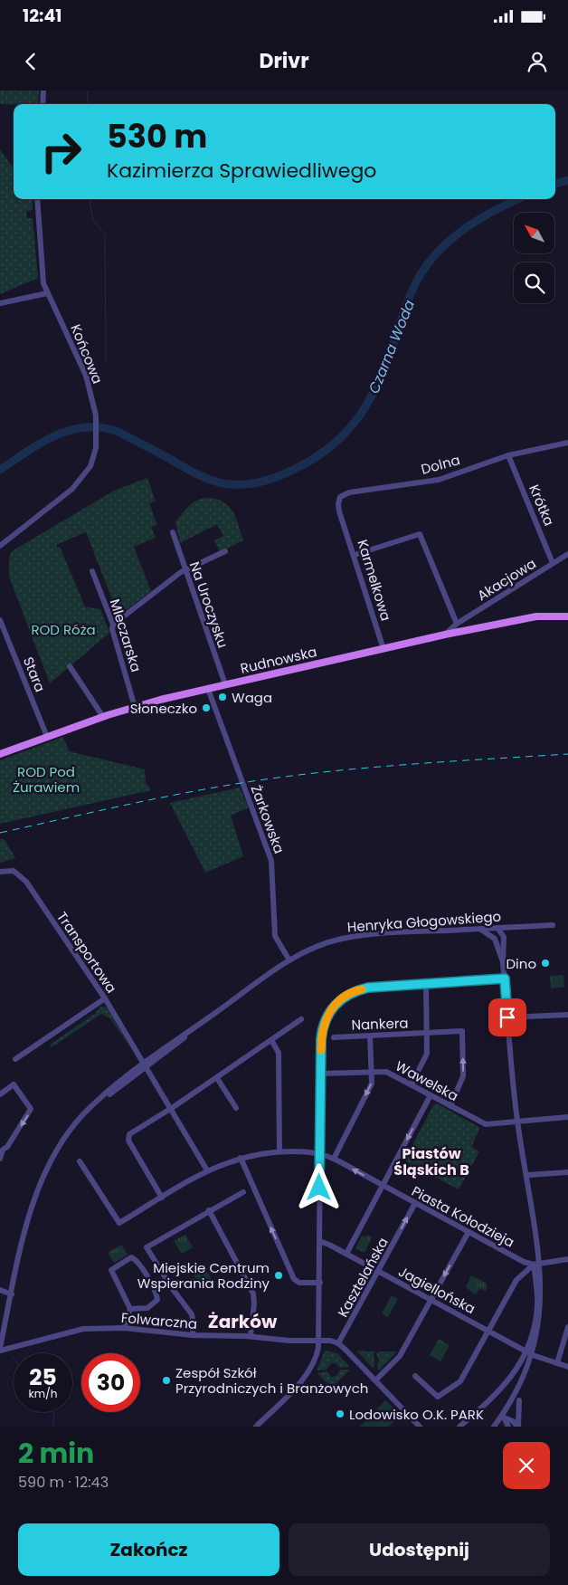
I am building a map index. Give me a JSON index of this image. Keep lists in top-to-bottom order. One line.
{"streets":{"main road":["Rudnowska"],"street":["Końcowa","Dolna","Krótka","Akacjowa","Karmelkowa","Na Uroczysku","Mleczarska","Stara","Żarkowska","Henryka Głogowskiego","Transportowa","Nankera","Wawelska","Piasta Kołodzieja","Kasztelańska","Jagiellońska","Folwarczna"]},"crossings":[["Dolna","Krótka"],["Dolna","Karmelkowa"],["Krótka","Akacjowa"],["Akacjowa","Rudnowska"],["Karmelkowa","Rudnowska"],["Na Uroczysku","Rudnowska"],["Mleczarska","Rudnowska"],["Rudnowska","Stara"],["Rudnowska","Żarkowska"],["Żarkowska","Henryka Głogowskiego"],["Henryka Głogowskiego","Transportowa"],["Henryka Głogowskiego","Folwarczna"],["Transportowa","Piasta Kołodzieja"],["Nankera","Wawelska"],["Piasta Kołodzieja","Kasztelańska"],["Kasztelańska","Jagiellońska"]],"districts":["Piastów Śląskich B","Żarków"],"water":["Czarna Woda"],"parks":["ROD Róża","ROD Pod Żurawiem"],"places":["Waga","Słoneczko","Dino","Miejskie Centrum Wspierania Rodziny","Zespół Szkół Przyrodniczych i Branżowych","Lodowisko O.K. PARK"],"north":"top left","page":{"status":"12:41","header":"Drivr","turn":["530 m","Kazimierza Sprawiedliwego"],"speed":"25 km/h","limit":"30","heading":["2 min","590 m · 12:43"],"buttons":["Zakończ","Udostępnij"]}}
